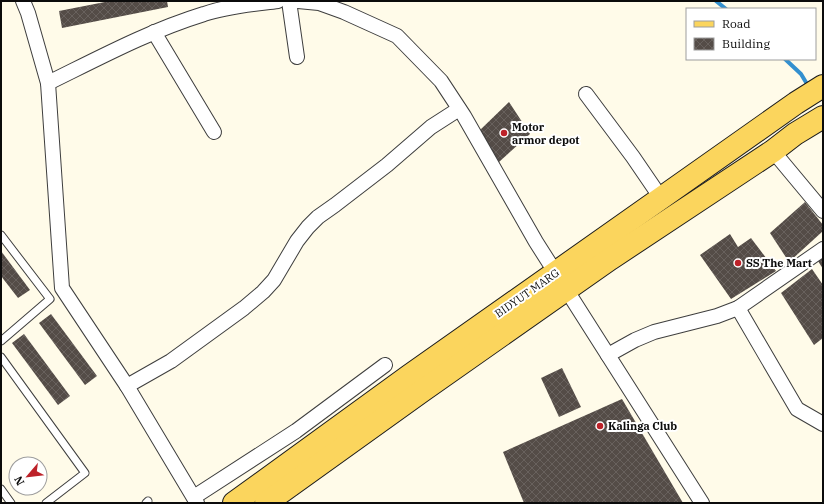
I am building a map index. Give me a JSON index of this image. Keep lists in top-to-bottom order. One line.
{"streets":{"main road":["BIDYUT MARG"]},"places":["Motor armor depot","SS The Mart","Kalinga Club"],"legend":["Road","Building"],"north":"bottom left"}
